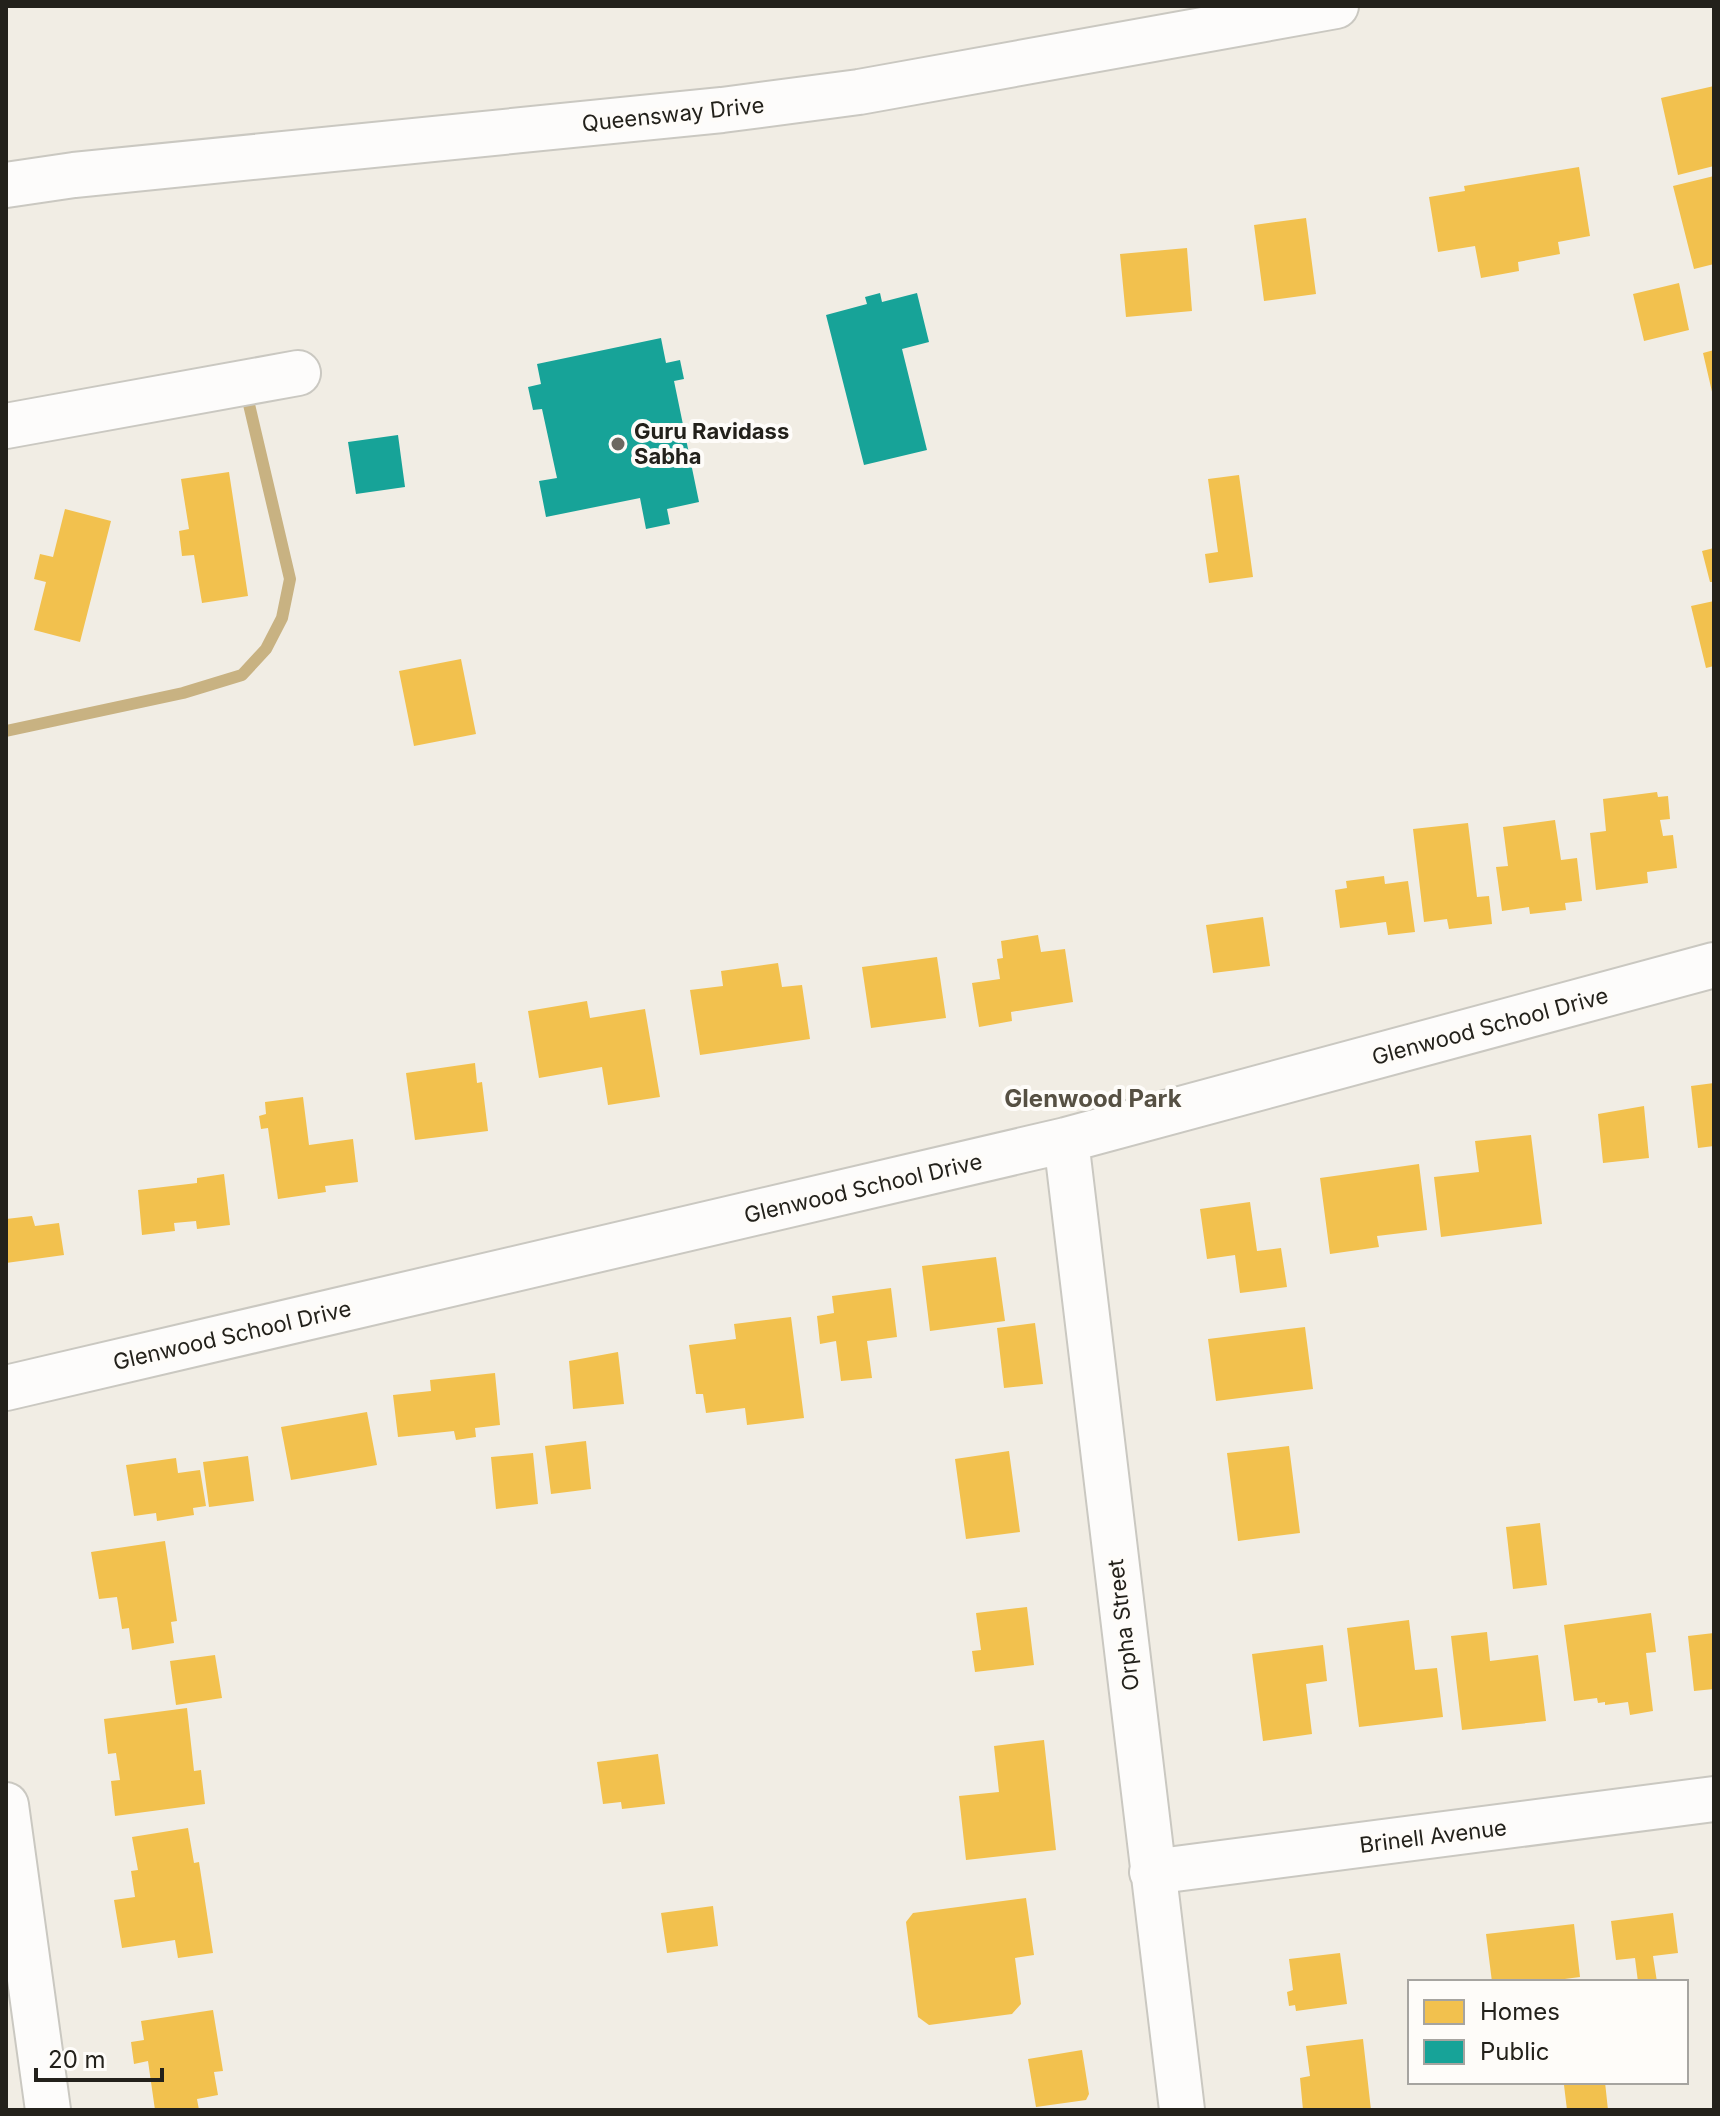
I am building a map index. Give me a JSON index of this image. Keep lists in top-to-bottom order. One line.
{"streets":{"street":["Queensway Drive","Glenwood School Drive","Orpha Street","Brinell Avenue"]},"crossings":[["Glenwood School Drive","Orpha Street"],["Orpha Street","Brinell Avenue"]],"districts":["Glenwood Park"],"places":["Guru Ravidass Sabha"],"legend":["Homes","Public"],"scale_bar":"20 m"}
